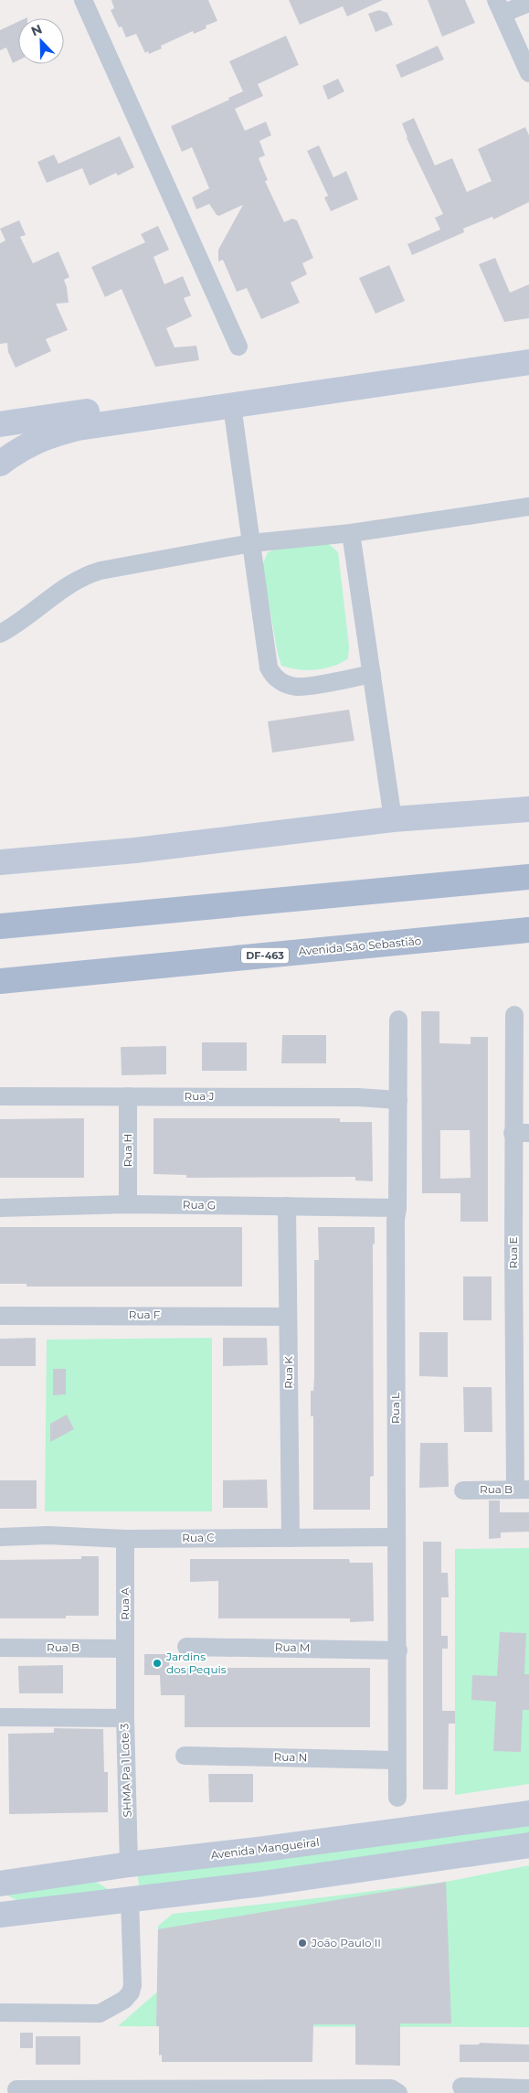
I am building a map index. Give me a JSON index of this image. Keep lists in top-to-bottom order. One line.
{"streets":{"main road":["Avenida São Sebastião","DF-463"],"street":["Rua J","Rua H","Rua G","Rua E","Rua F","Rua K","Rua L","Rua B","Rua C","Rua A","Rua M","Rua N","SHMA Pa 1 Lote 3","Avenida Mangueiral"]},"crossings":[["Rua J","Rua H"],["Rua J","Rua L"],["Rua H","Rua G"],["Rua G","Rua K"],["Rua G","Rua L"],["Rua E","Rua B"],["Rua F","Rua K"],["Rua K","Rua C"],["Rua L","Rua C"],["Rua L","Rua M"],["Rua L","Rua N"],["Rua B","Rua A"],["Rua C","Rua A"],["Rua A","SHMA Pa 1 Lote 3"],["SHMA Pa 1 Lote 3","Avenida Mangueiral"]],"places":["Jardins dos Pequis","João Paulo II"],"north":"top left"}
